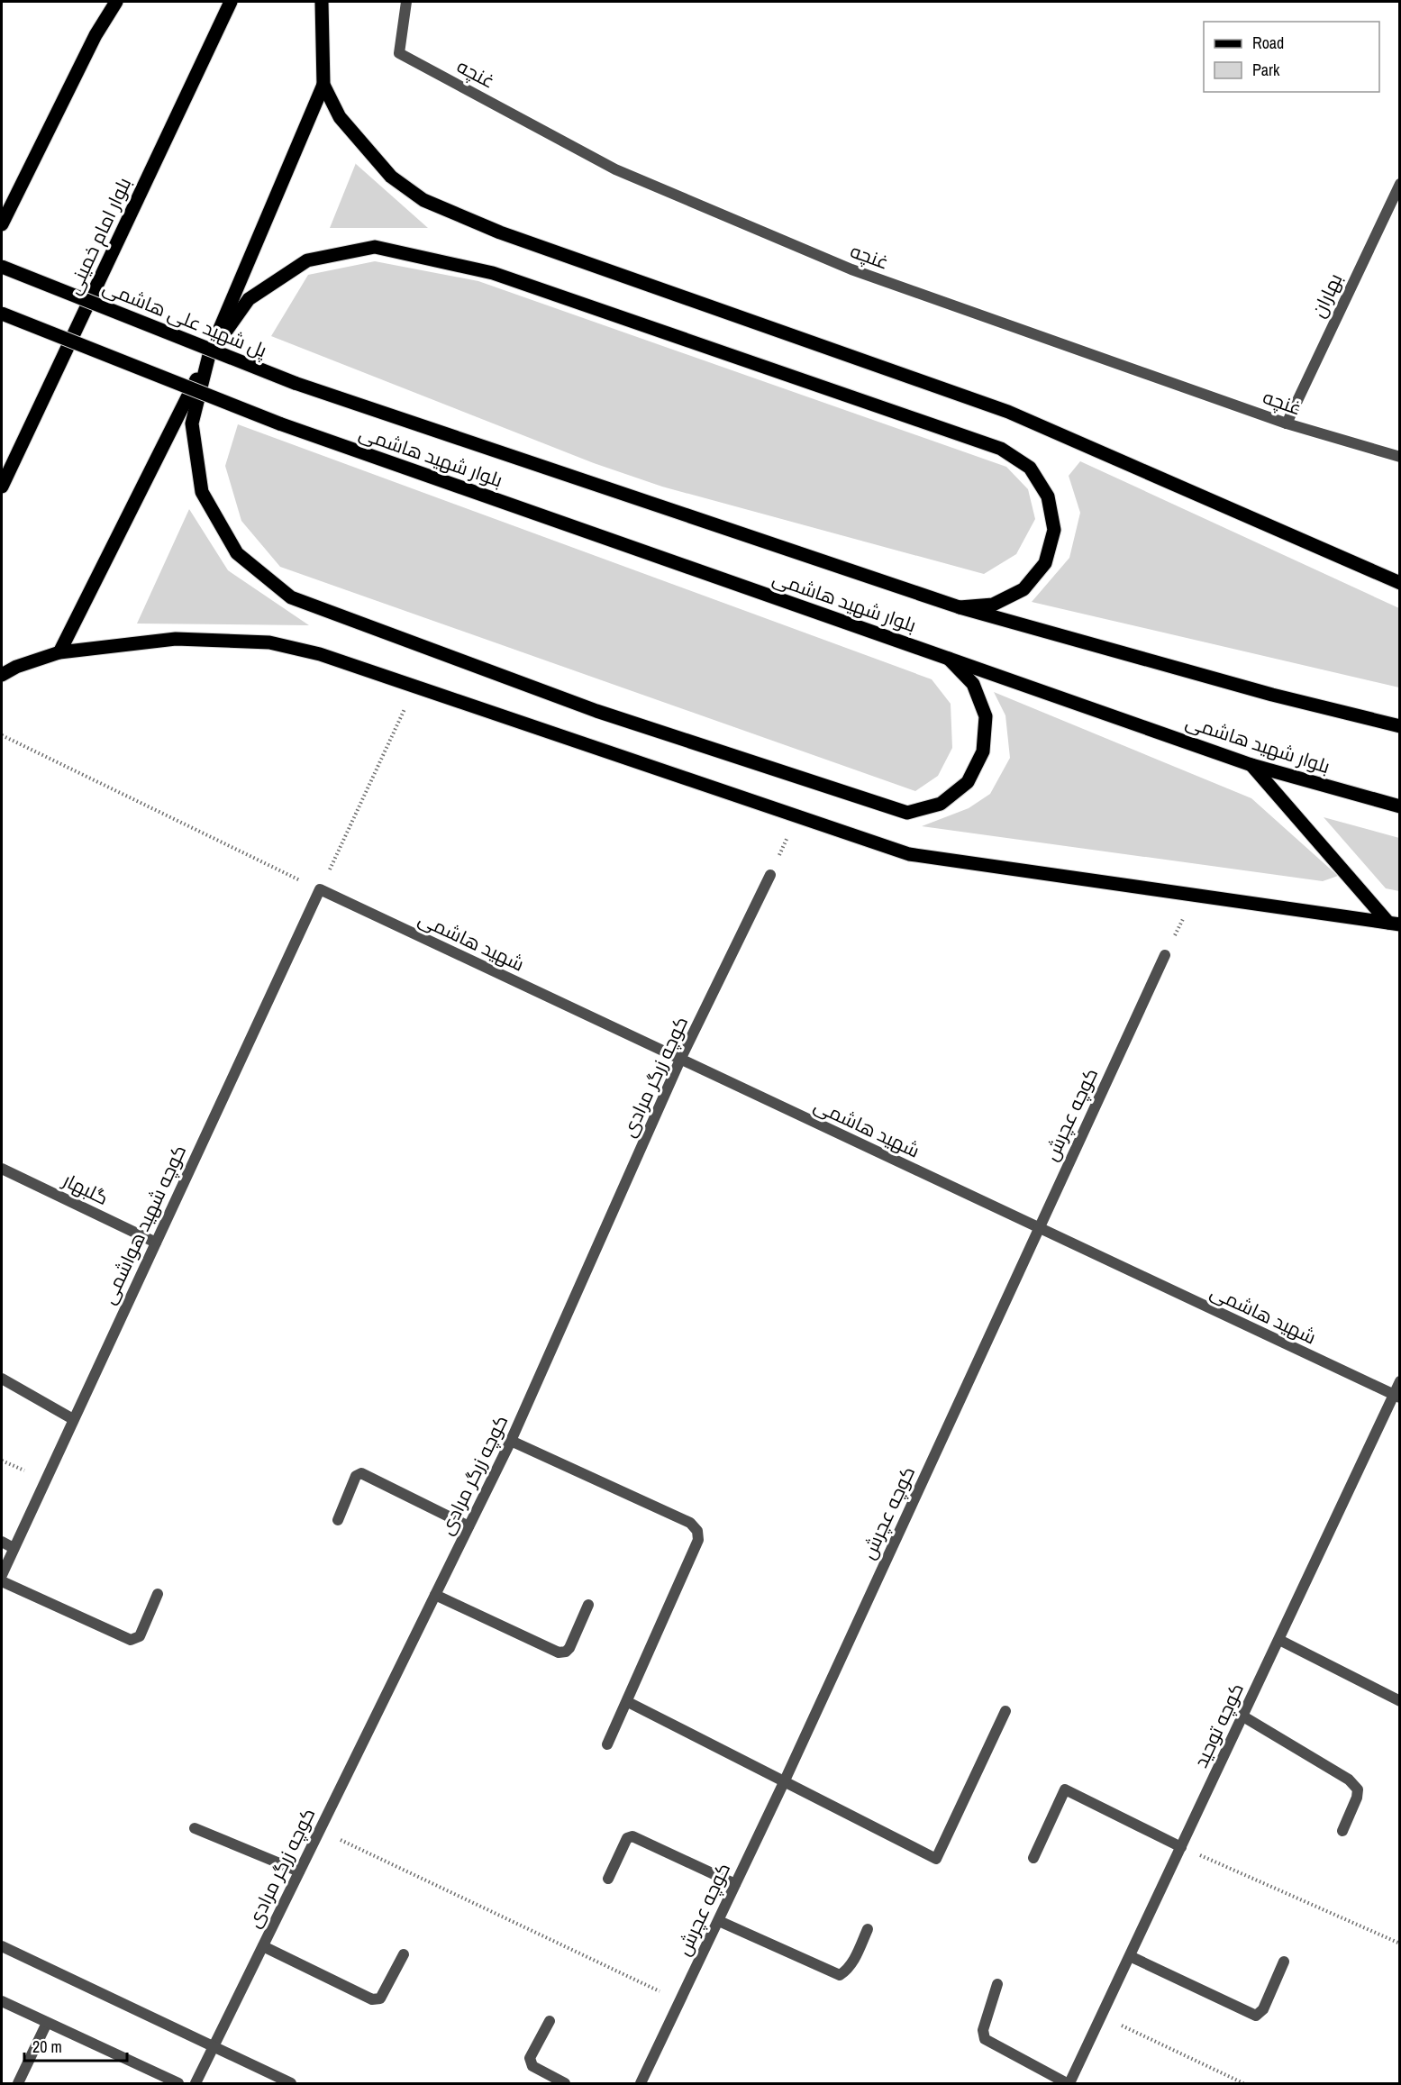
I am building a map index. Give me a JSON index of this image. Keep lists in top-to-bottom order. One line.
{"streets":{"main road":["بلوار امام خمینی","پل شهید علی هاشمی","بلوار شهید هاشمی"],"street":["غنچه","بهاران","شهید هاشمی","کوچه زرگر مرادی","کوچه عچرش","گلبهار","کوچه شهید هواشمی","کوچه توحید"]},"crossings":[["غنچه","بهاران"],["پل شهید علی هاشمی","بلوار شهید هاشمی"],["شهید هاشمی","کوچه زرگر مرادی"],["شهید هاشمی","کوچه عچرش"],["شهید هاشمی","کوچه شهید هواشمی"],["شهید هاشمی","کوچه توحید"],["گلبهار","کوچه شهید هواشمی"]],"legend":["Road","Park"],"scale_bar":"20 m"}
